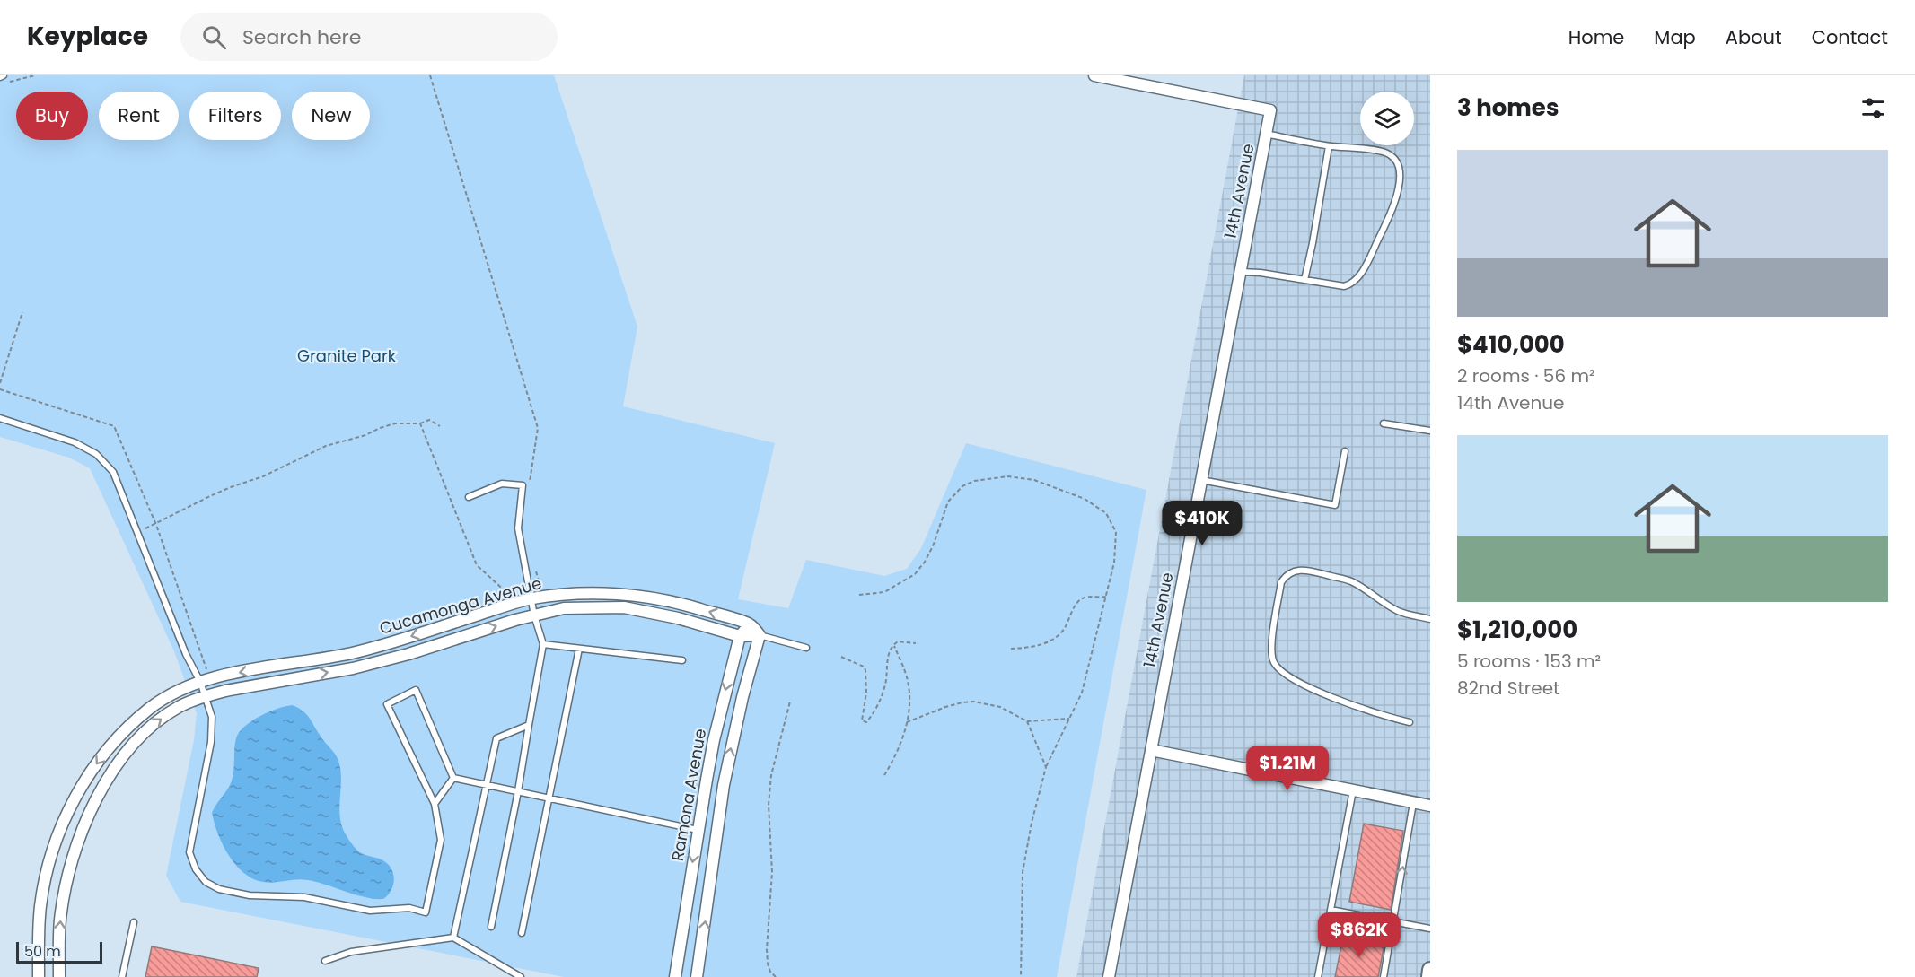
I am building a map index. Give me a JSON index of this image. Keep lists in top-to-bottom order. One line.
{"streets":{"street":["14th Avenue","Cucamonga Avenue","Ramona Avenue"]},"crossings":[["Cucamonga Avenue","Ramona Avenue"]],"parks":["Granite Park"],"scale_bar":"50 m","page":{"header":"Keyplace","search":"Search here","nav":["Home","Map","About","Contact"],"heading":"3 homes","chip":["Buy","Rent","Filters","New"],"list":[{"name":"$410,000","note":"2 rooms · 56 m² · 14th Avenue"},{"name":"$1,210,000","note":"5 rooms · 153 m² · 82nd Street"}],"price":["$410K","$1.21M","$862K"],"scale":"50 m"}}
